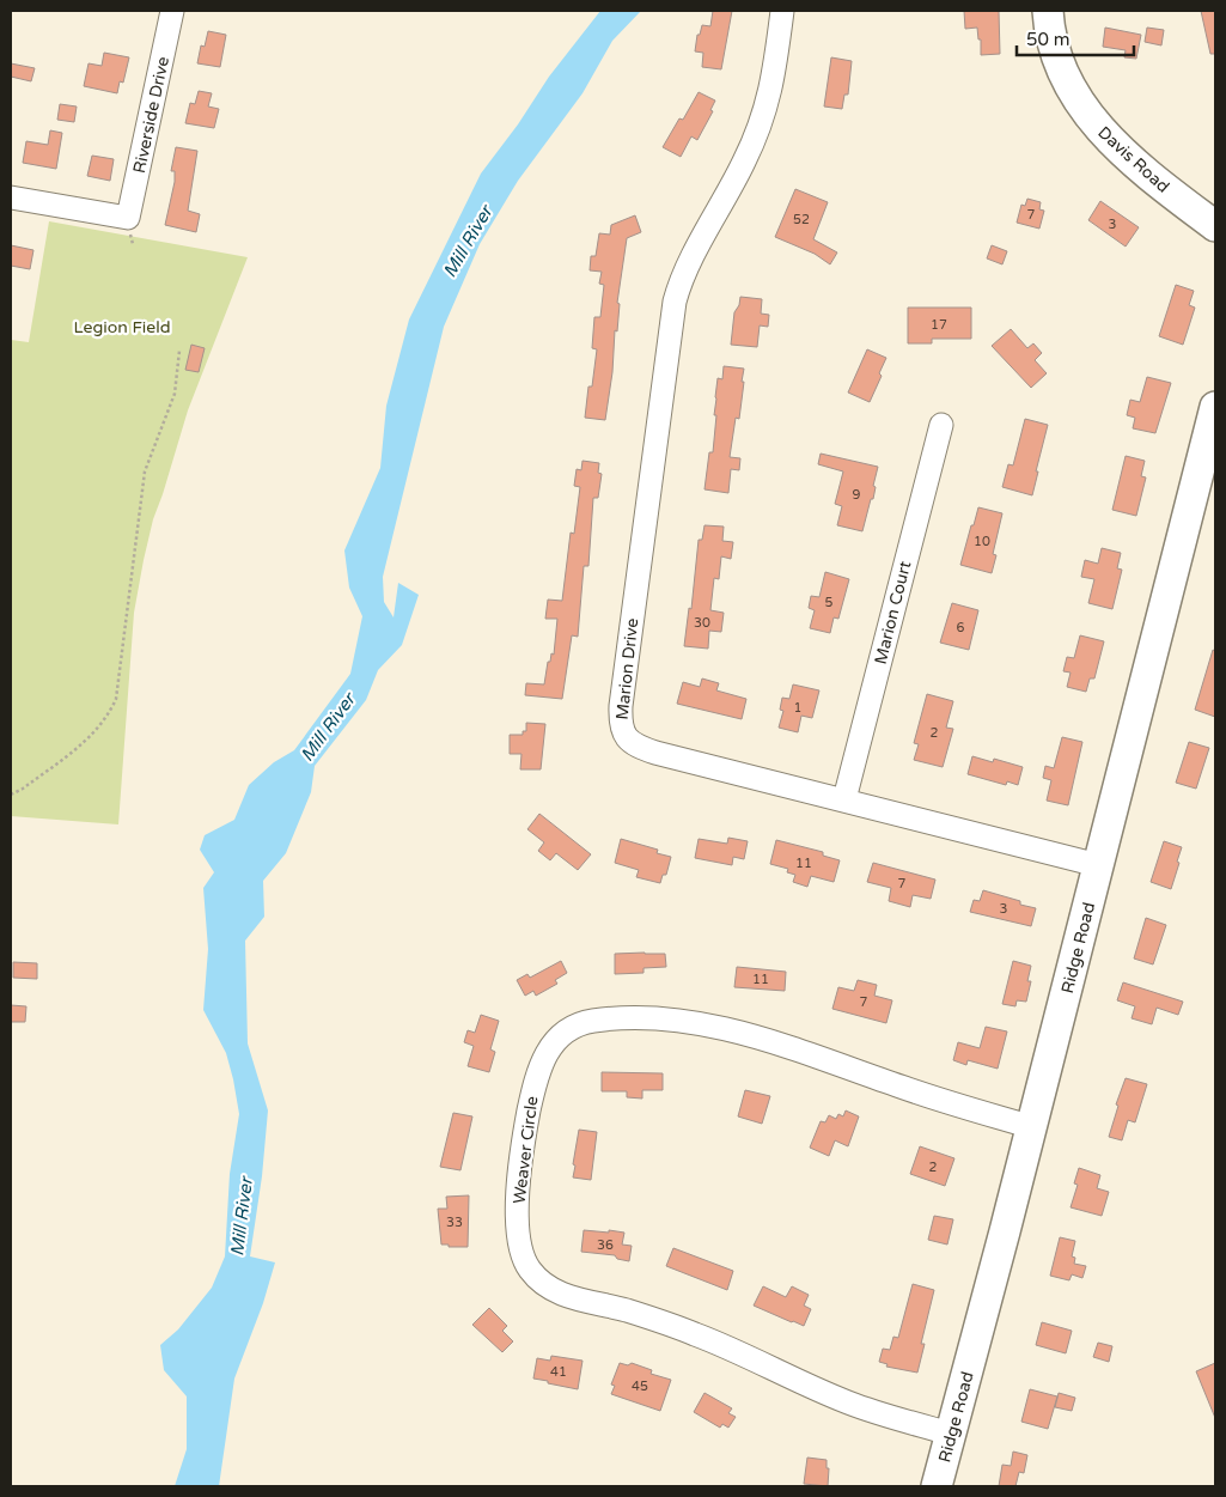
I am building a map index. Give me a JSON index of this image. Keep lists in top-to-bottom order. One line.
{"streets":{"main road":["Davis Road","Ridge Road"],"street":["Riverside Drive","Marion Court","Marion Drive","Weaver Circle"]},"crossings":[["Marion Court","Marion Drive"],["Marion Drive","Ridge Road"],["Ridge Road","Weaver Circle"]],"water":["Mill River"],"parks":["Legion Field"],"house_numbers":["7","52","3","17","9","10","5","30","6","1","2","11","7","3","11","7","2","33","36","41","45"],"scale_bar":"50 m"}
